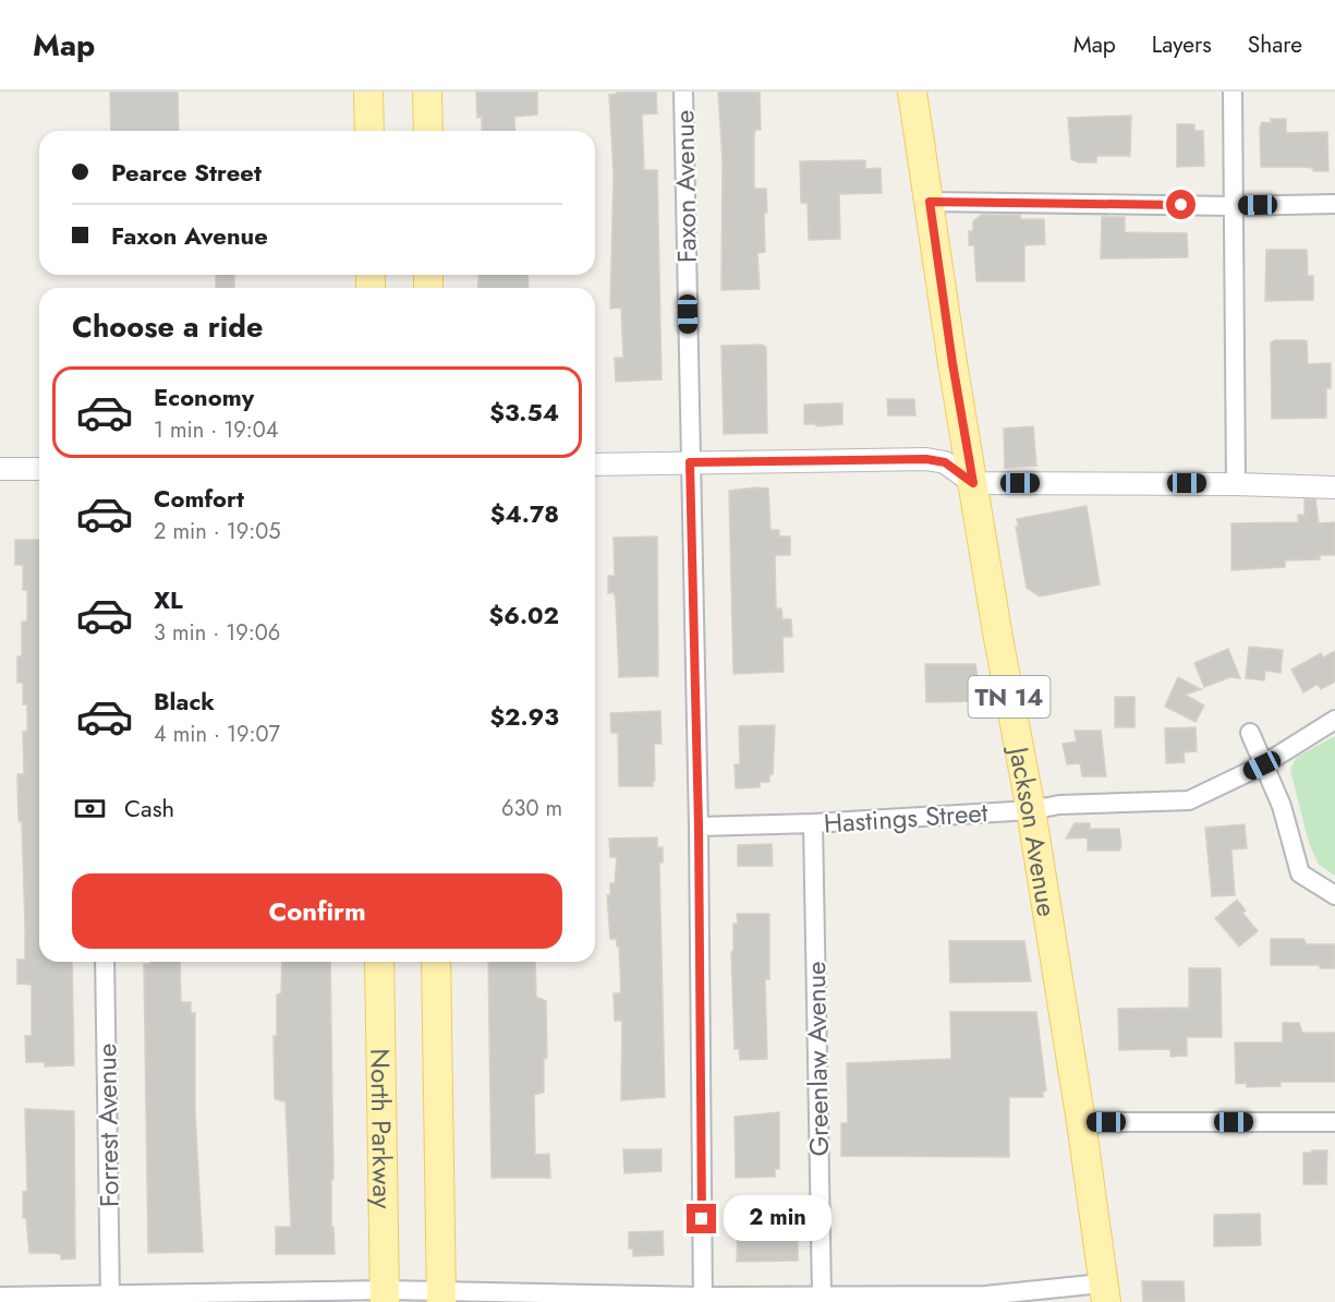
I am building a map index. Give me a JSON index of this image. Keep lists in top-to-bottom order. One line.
{"streets":{"main road":["TN 14","Jackson Avenue","North Parkway"],"street":["Faxon Avenue","Hastings Street","Greenlaw Avenue","Forrest Avenue"]},"crossings":[["Faxon Avenue","Hastings Street"],["Hastings Street","Jackson Avenue"],["Hastings Street","Greenlaw Avenue"]],"page":{"header":"Map","nav":["Map","Layers","Share"],"banner":["Pearce Street","Faxon Avenue"],"heading":"Choose a ride","list":[{"name":"Economy","note":"1 min · 19:04","value":"$3.54"},{"name":"Comfort","note":"2 min · 19:05","value":"$4.78"},{"name":"XL","note":"3 min · 19:06","value":"$6.02"},{"name":"Black","note":"4 min · 19:07","value":"$2.93"}],"pay":["Cash","630 m"],"buttons":"Confirm","bubble":"2 min"}}
